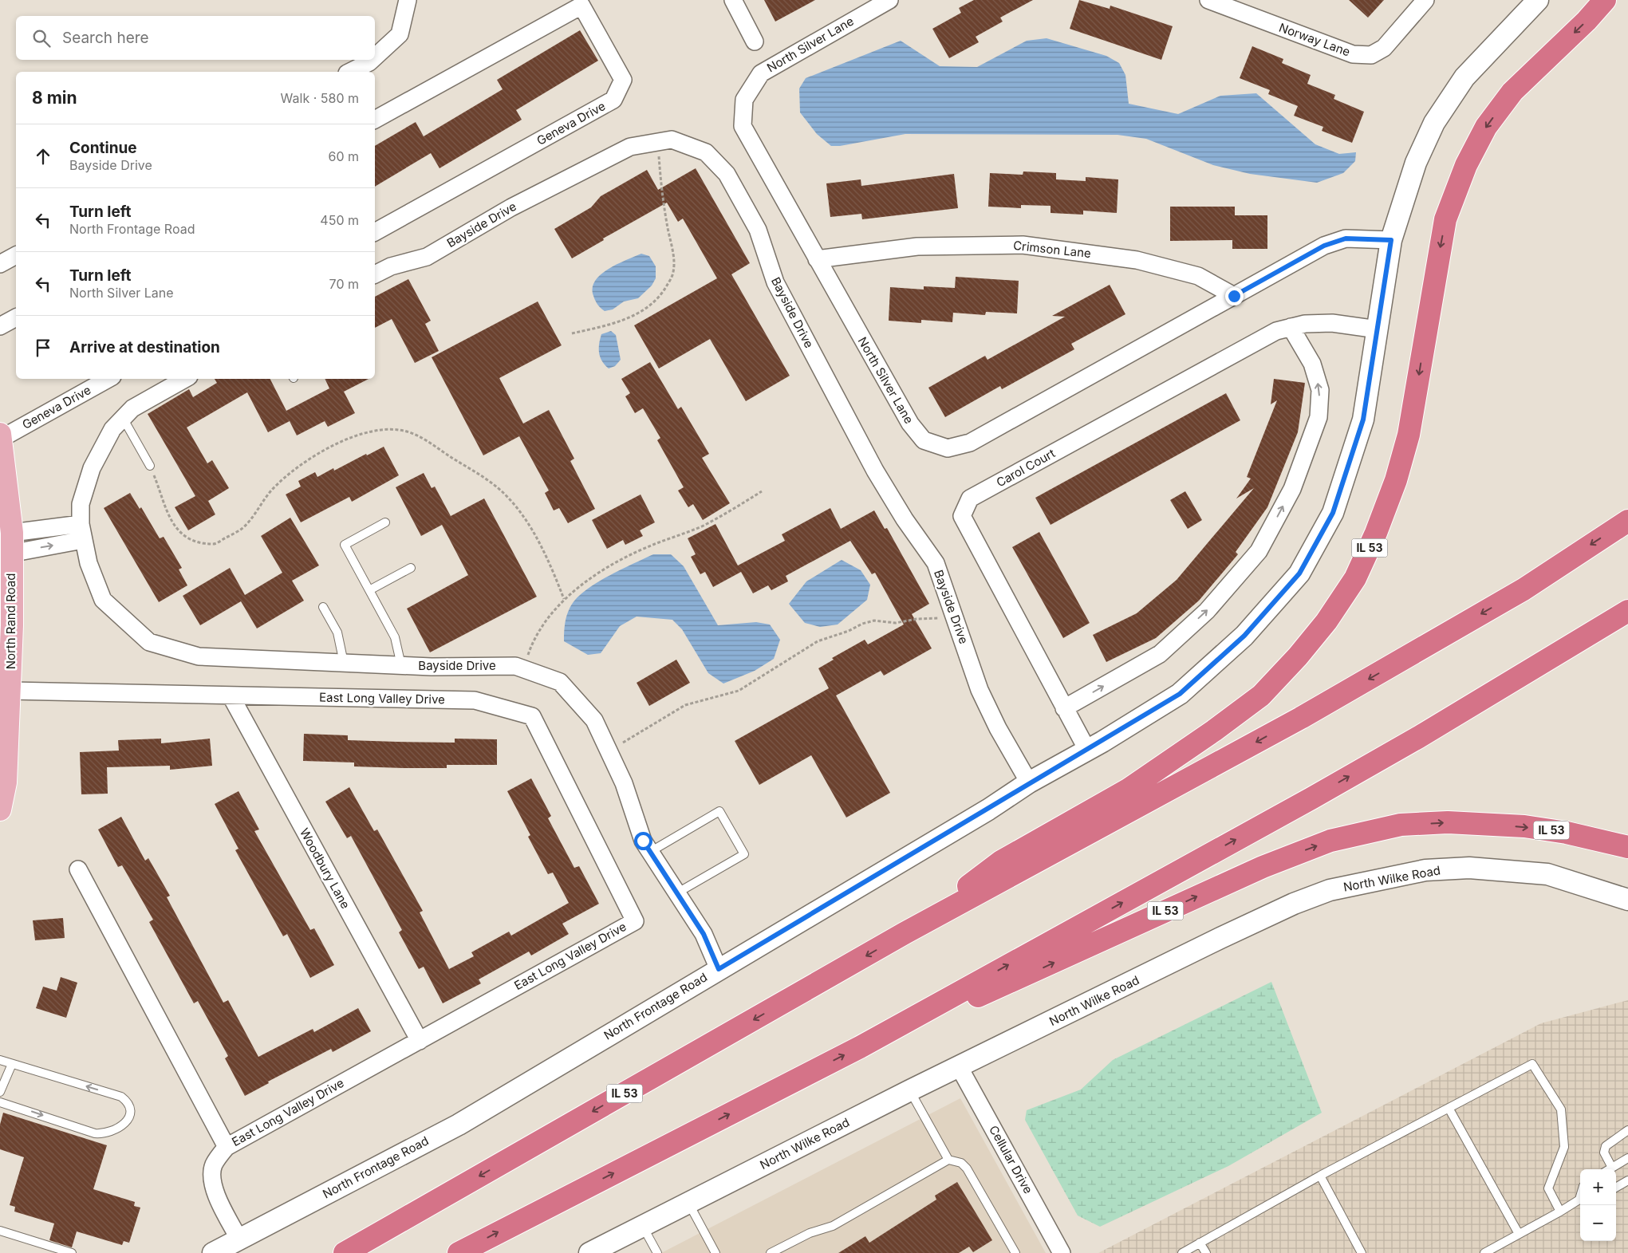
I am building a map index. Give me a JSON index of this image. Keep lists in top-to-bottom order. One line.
{"streets":{"highway":["IL 53"],"main road":["North Rand Road"],"street":["Norway Lane","North Silver Lane","Geneva Drive","Bayside Drive","Crimson Lane","Carol Court","East Long Valley Drive","Woodbury Lane","North Wilke Road","North Frontage Road","Cellular Drive"]},"crossings":[["North Silver Lane","Crimson Lane"],["North Silver Lane","North Frontage Road"],["Geneva Drive","North Rand Road"],["Bayside Drive","North Frontage Road"],["Carol Court","North Frontage Road"],["North Rand Road","East Long Valley Drive"],["East Long Valley Drive","Woodbury Lane"],["North Wilke Road","Cellular Drive"]],"page":{"search":"Search here","heading":["8 min","Walk · 580 m"],"list":[["Continue","Bayside Drive","60 m"],["Turn left","North Frontage Road","450 m"],["Turn left","North Silver Lane","70 m"],"Arrive at destination"],"map_buttons":["+","−"]}}
